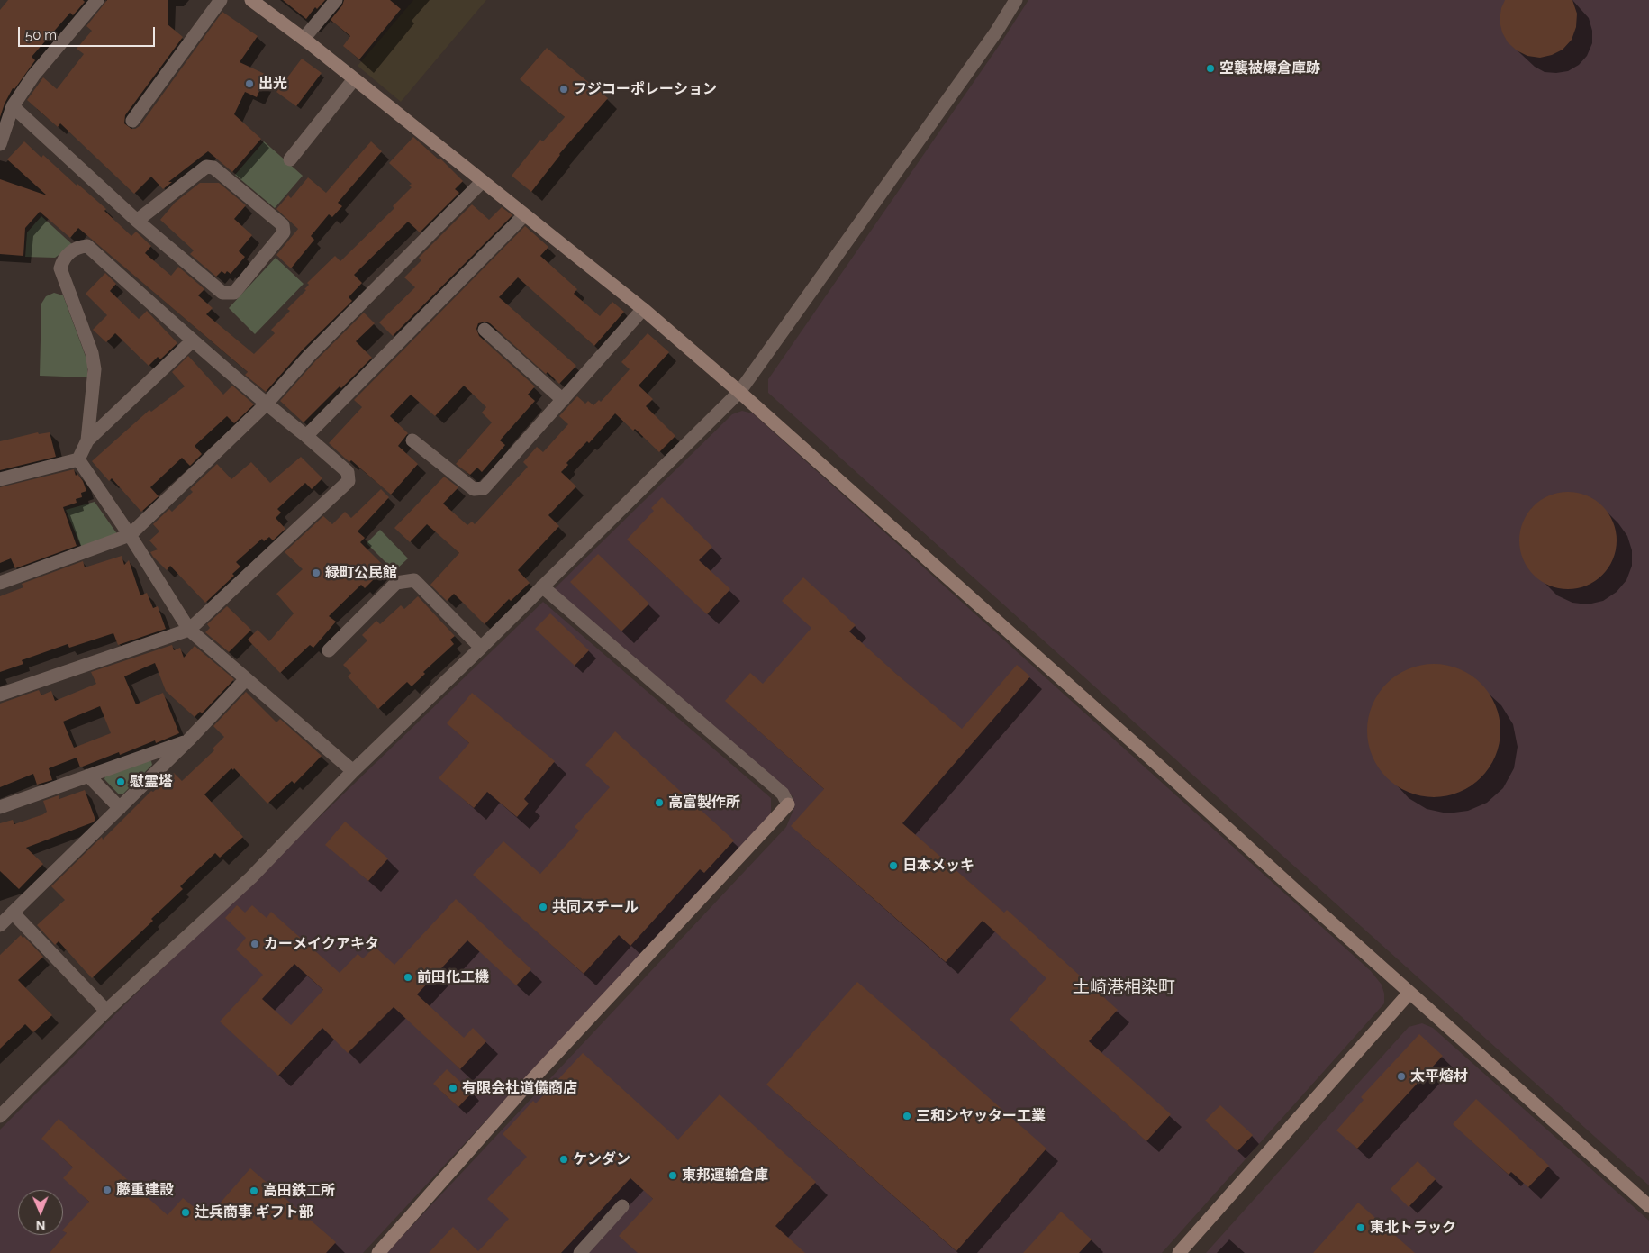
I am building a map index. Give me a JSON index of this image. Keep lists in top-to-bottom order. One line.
{"districts":["土崎港相染町"],"places":["空襲被爆倉庫跡","出光","フジコーポレーション","緑町公民館","慰霊塔","高富製作所","日本メッキ","共同スチール","カーメイクアキタ","前田化工機","太平熔材","有限会社道儀商店","三和シヤッター工業","ケンダン","東邦運輸倉庫","藤重建設","高田鉄工所","辻兵商事 ギフト部","東北トラック"],"scale_bar":"50 m","north":"bottom"}
